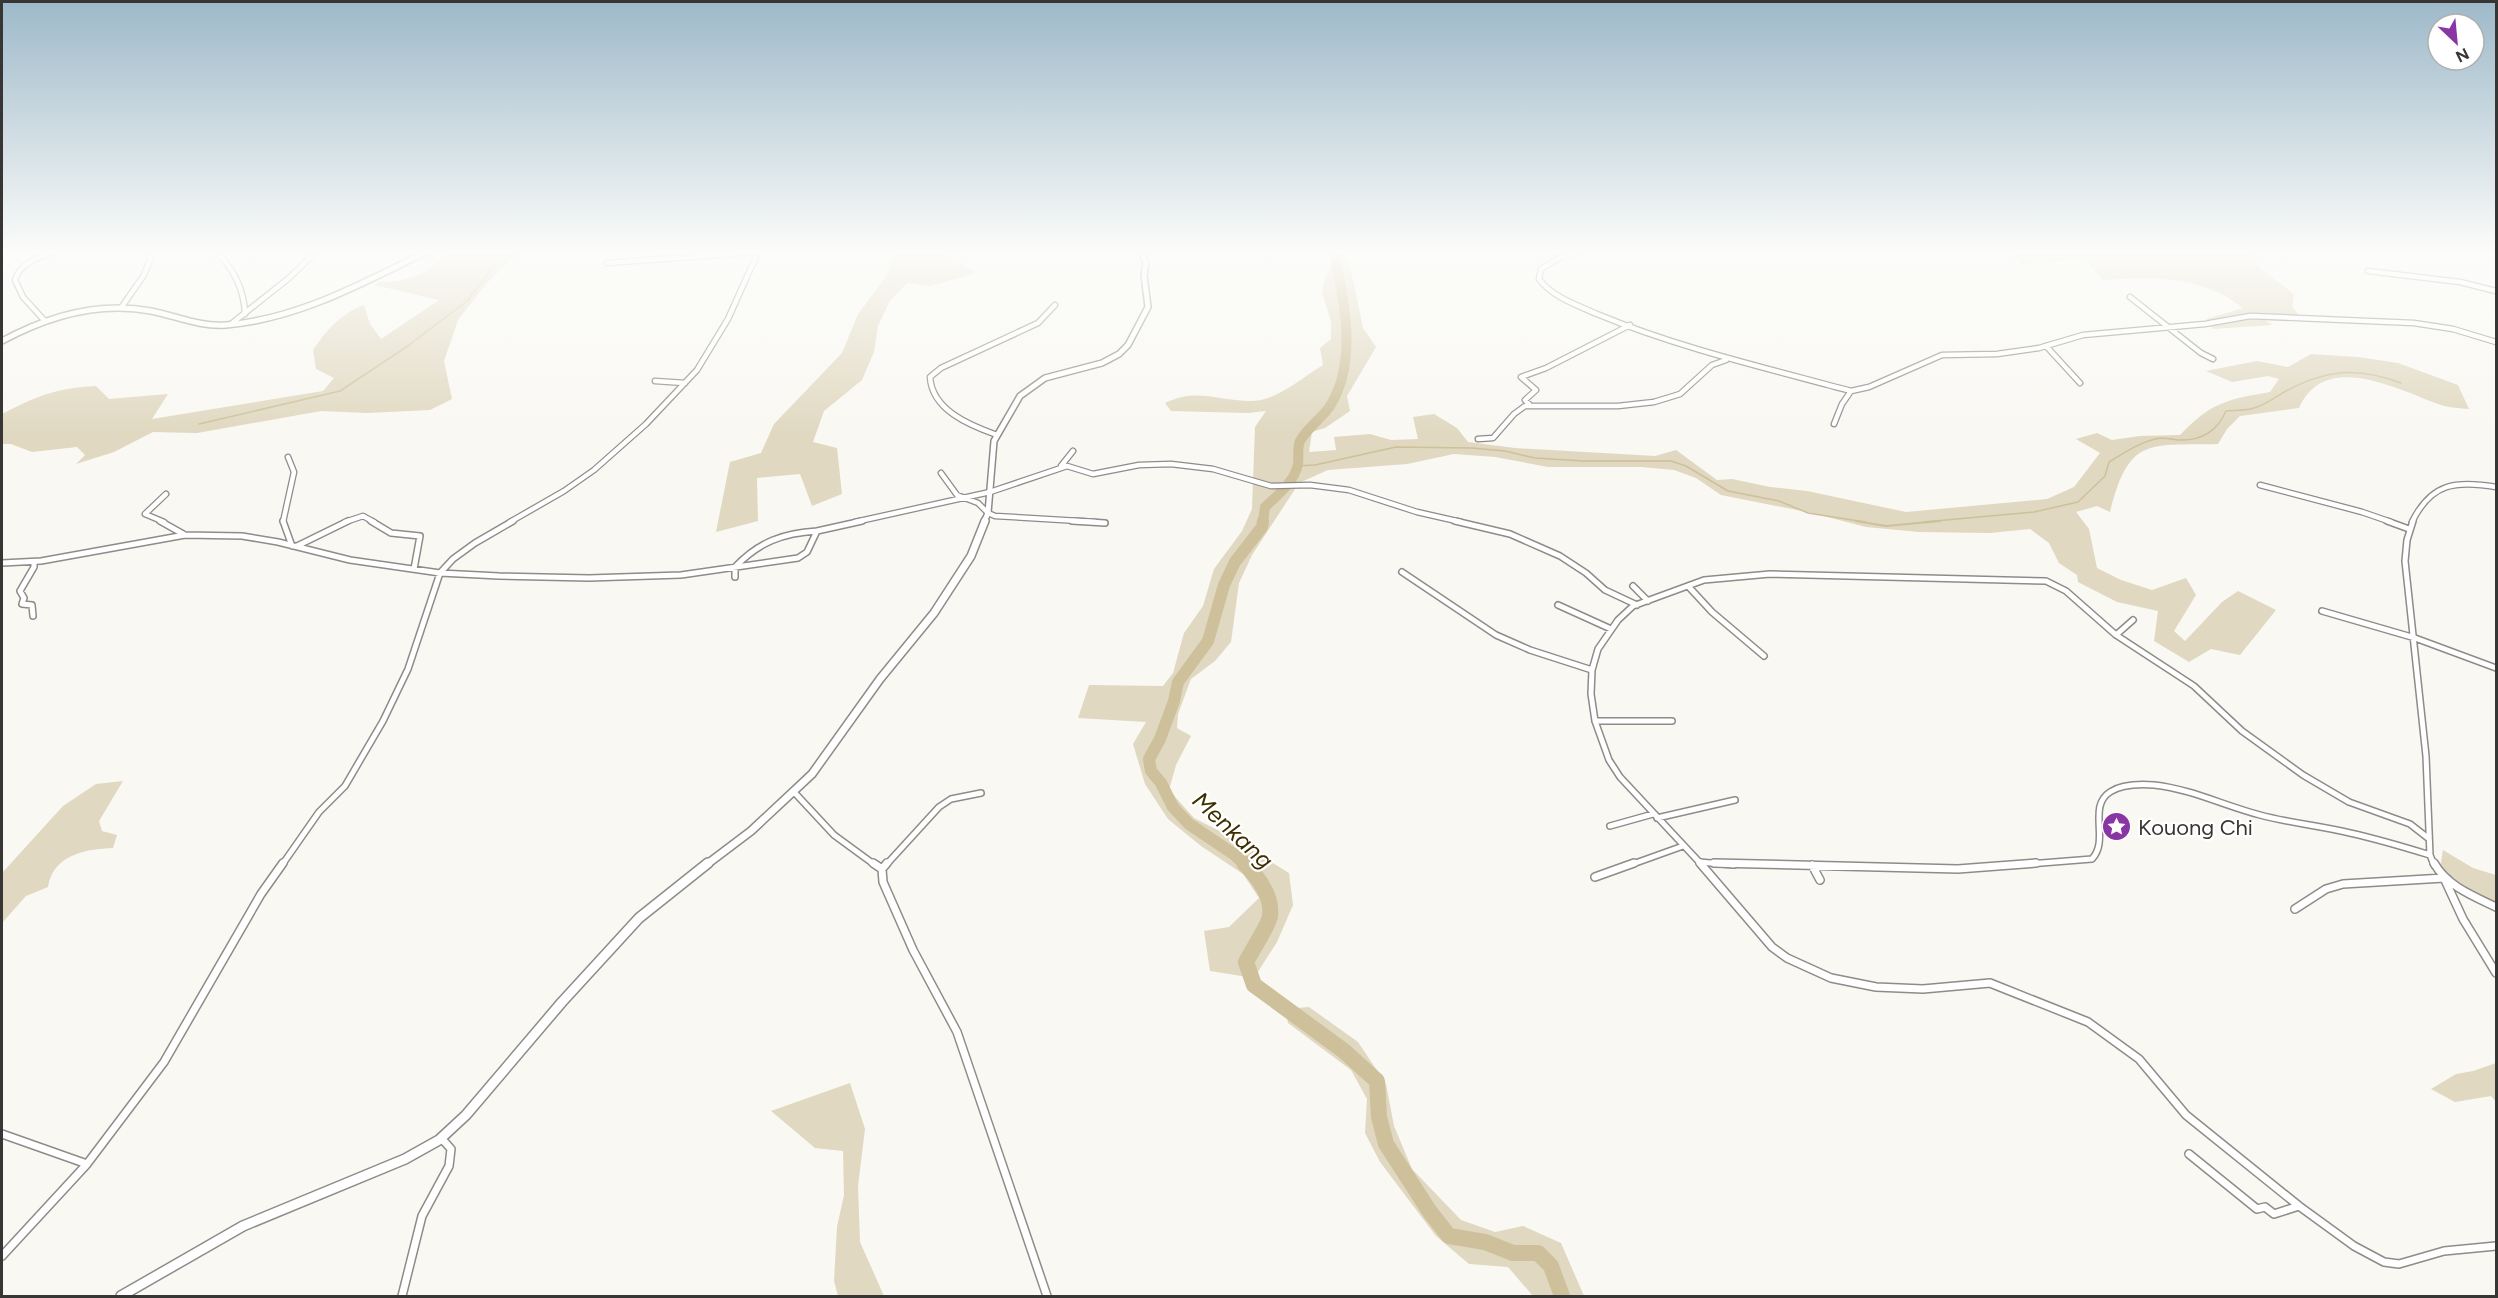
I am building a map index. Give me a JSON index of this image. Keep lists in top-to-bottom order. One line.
{"water":["Menkang"],"places":{"place":["Kouong Chi"]},"north":"bottom right"}
